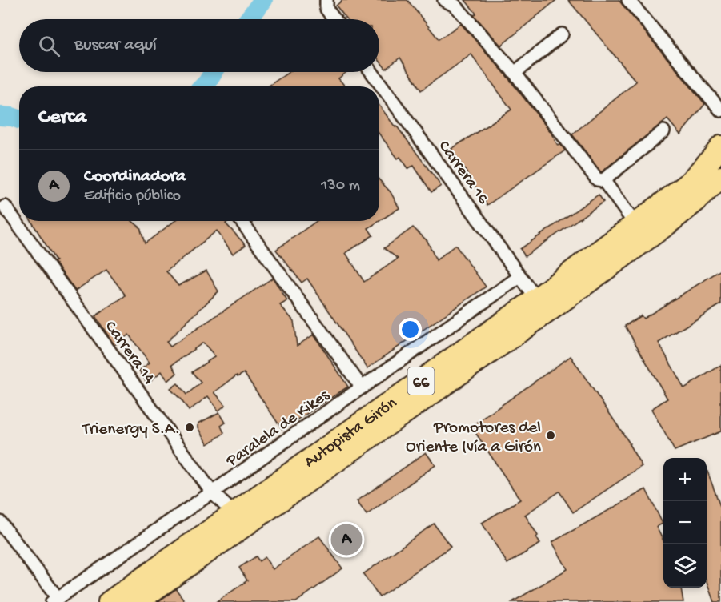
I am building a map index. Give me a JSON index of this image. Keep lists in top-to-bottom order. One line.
{"streets":{"highway":["66","Autopista Girón"],"street":["Carrera 16","Carrera 14","Paralela de Kikes"]},"crossings":[["Carrera 16","Paralela de Kikes"],["Carrera 16","Autopista Girón"],["Carrera 14","Paralela de Kikes"],["Carrera 14","Autopista Girón"]],"places":["Trienergy S.A.","Promotores del Oriente (vía a Girón"],"page":{"search":"Buscar aquí","heading":"Cerca","list":[{"mark":"A","name":"Coordinadora","note":"Edificio público","value":"130 m"}],"map_buttons":["+","−"],"pins":"A"}}
